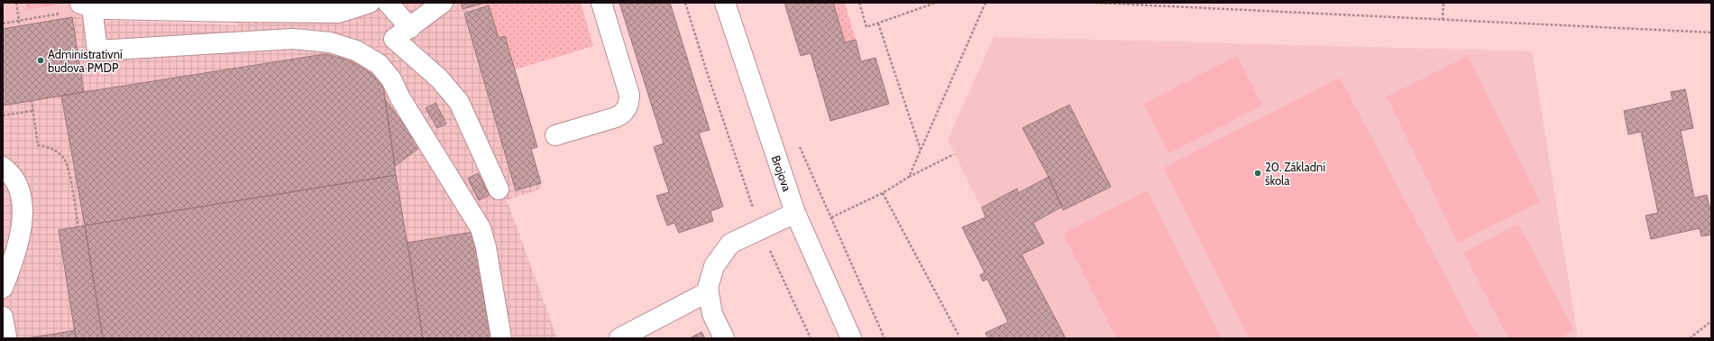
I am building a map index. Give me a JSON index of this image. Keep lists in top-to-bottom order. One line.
{"streets":{"street":["Brojova"]},"places":["Administrativní budova PMDP","20. Základní škola"]}
